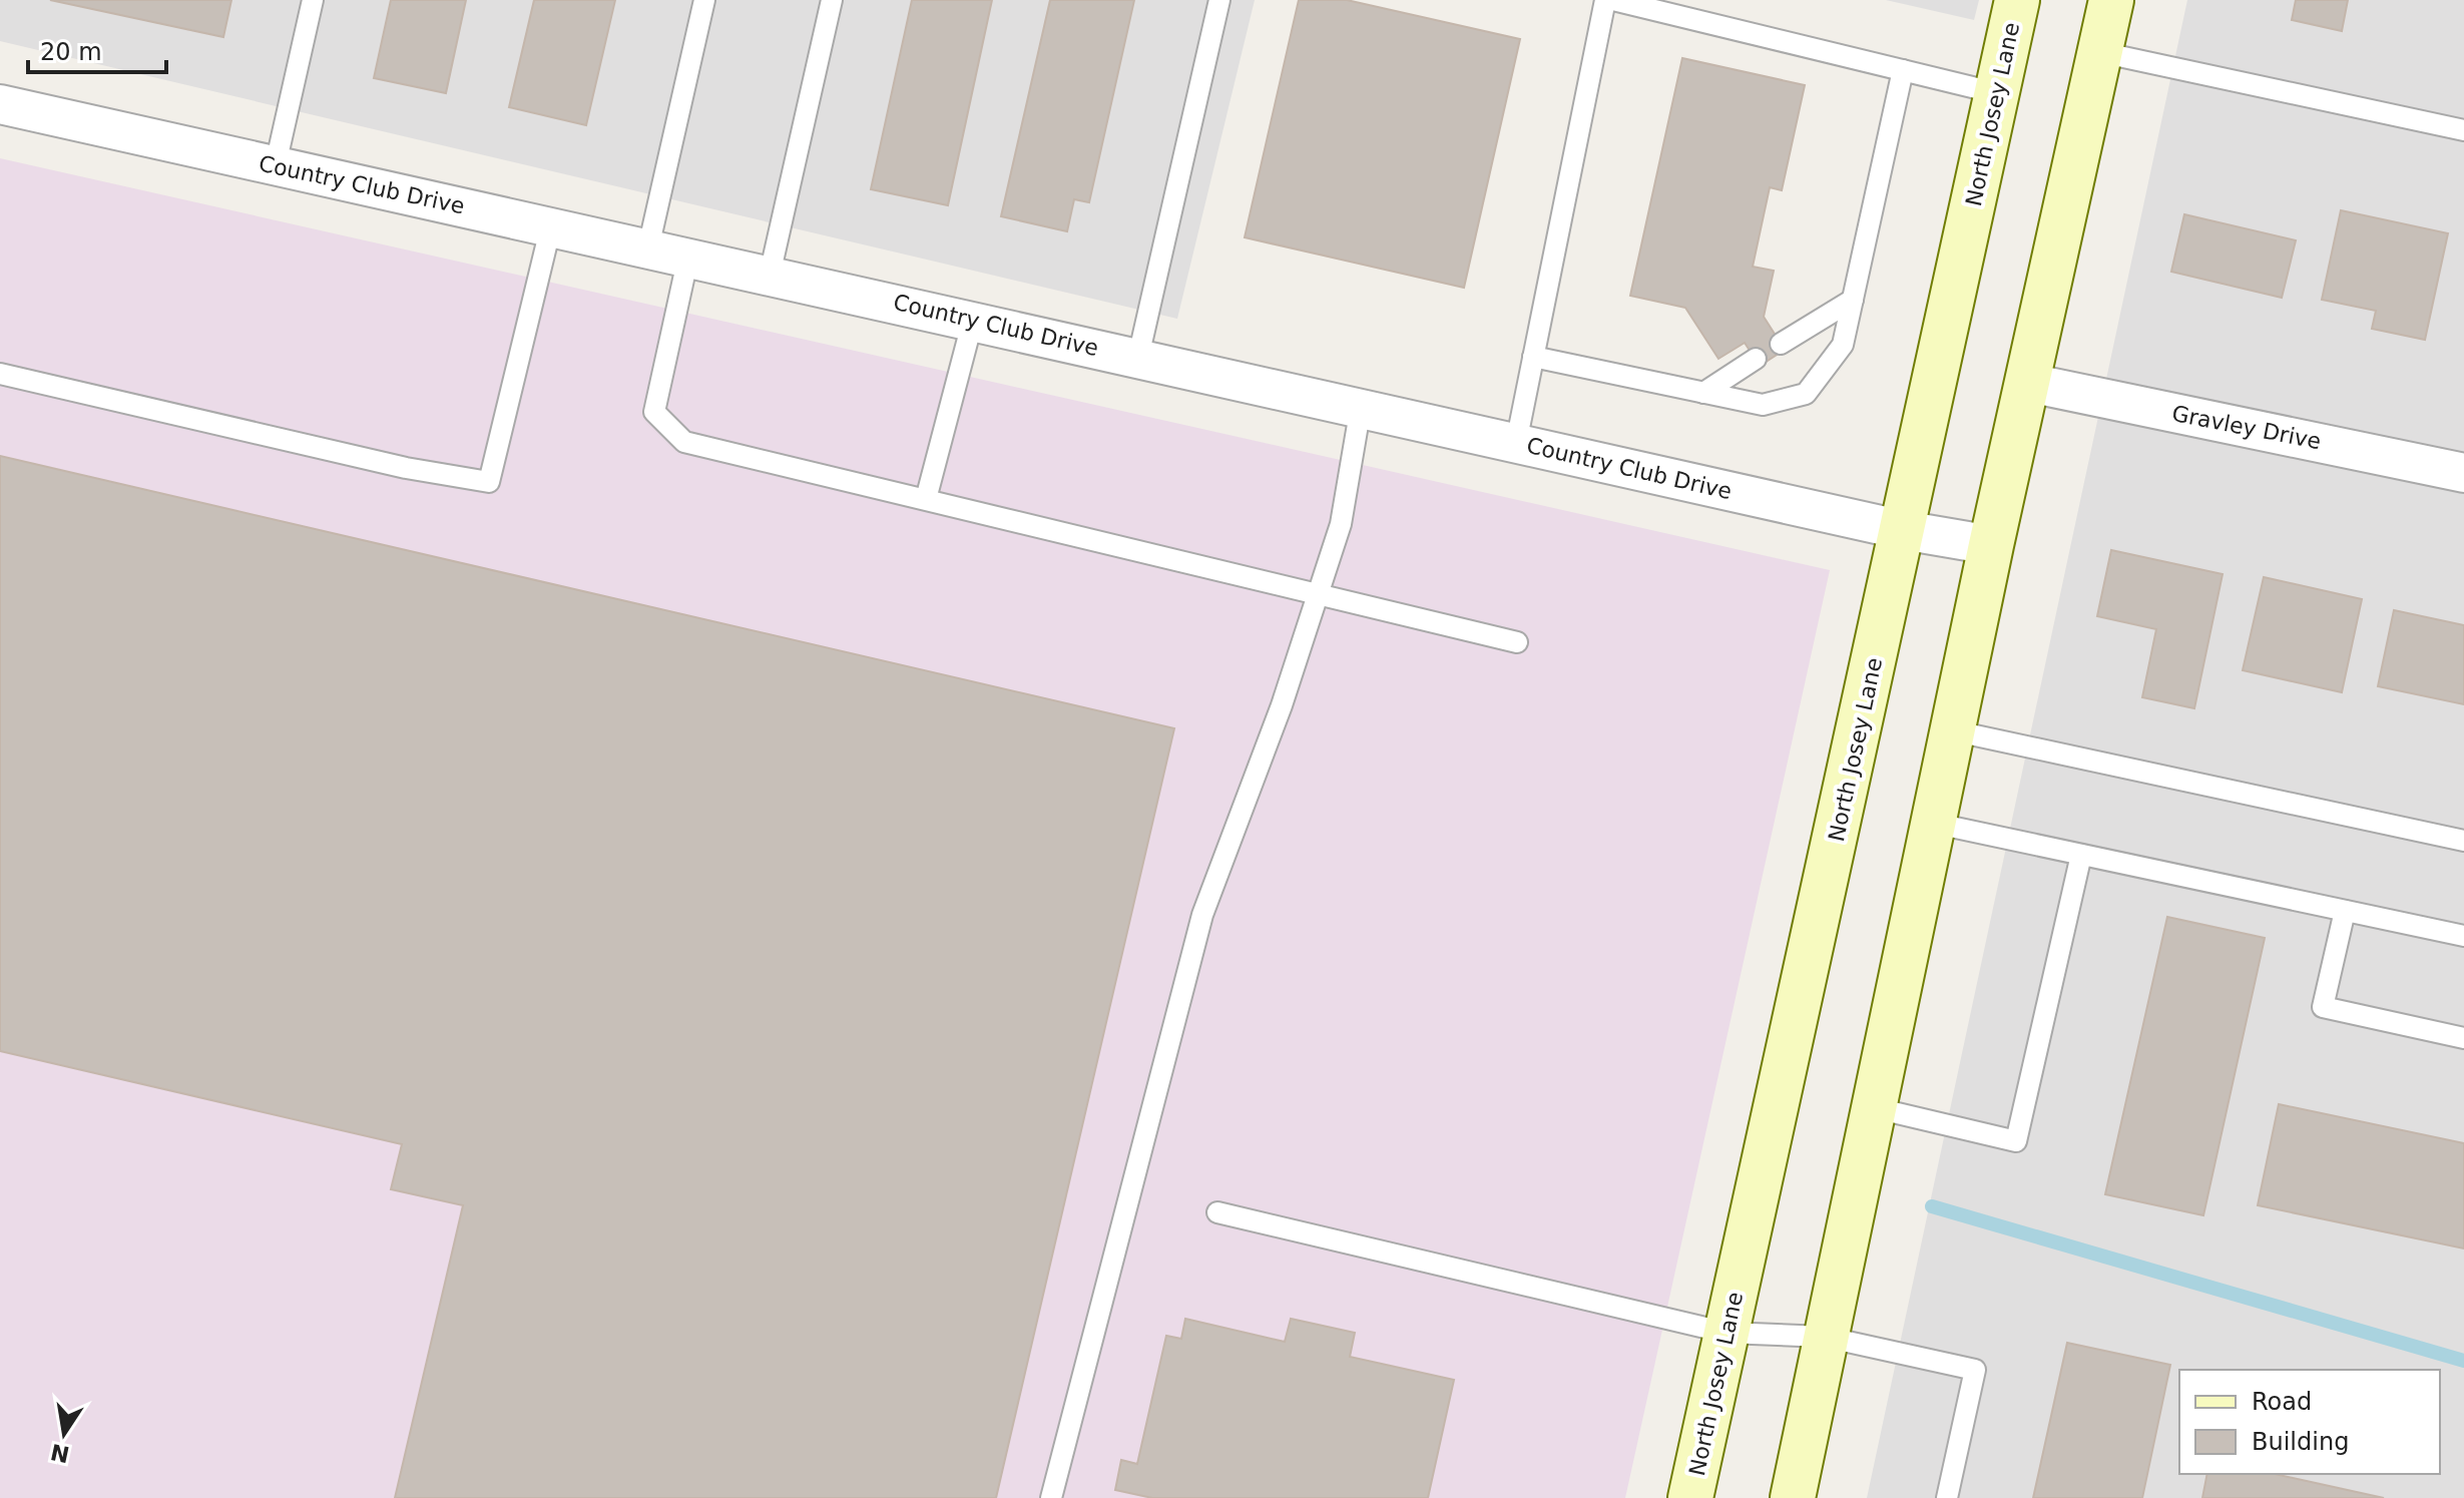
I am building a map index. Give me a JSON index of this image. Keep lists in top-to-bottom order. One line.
{"streets":{"main road":["North Josey Lane"],"street":["Country Club Drive","Gravley Drive"]},"crossings":[["North Josey Lane","Country Club Drive"]],"legend":["Road","Building"],"scale_bar":"20 m","north":"bottom"}
